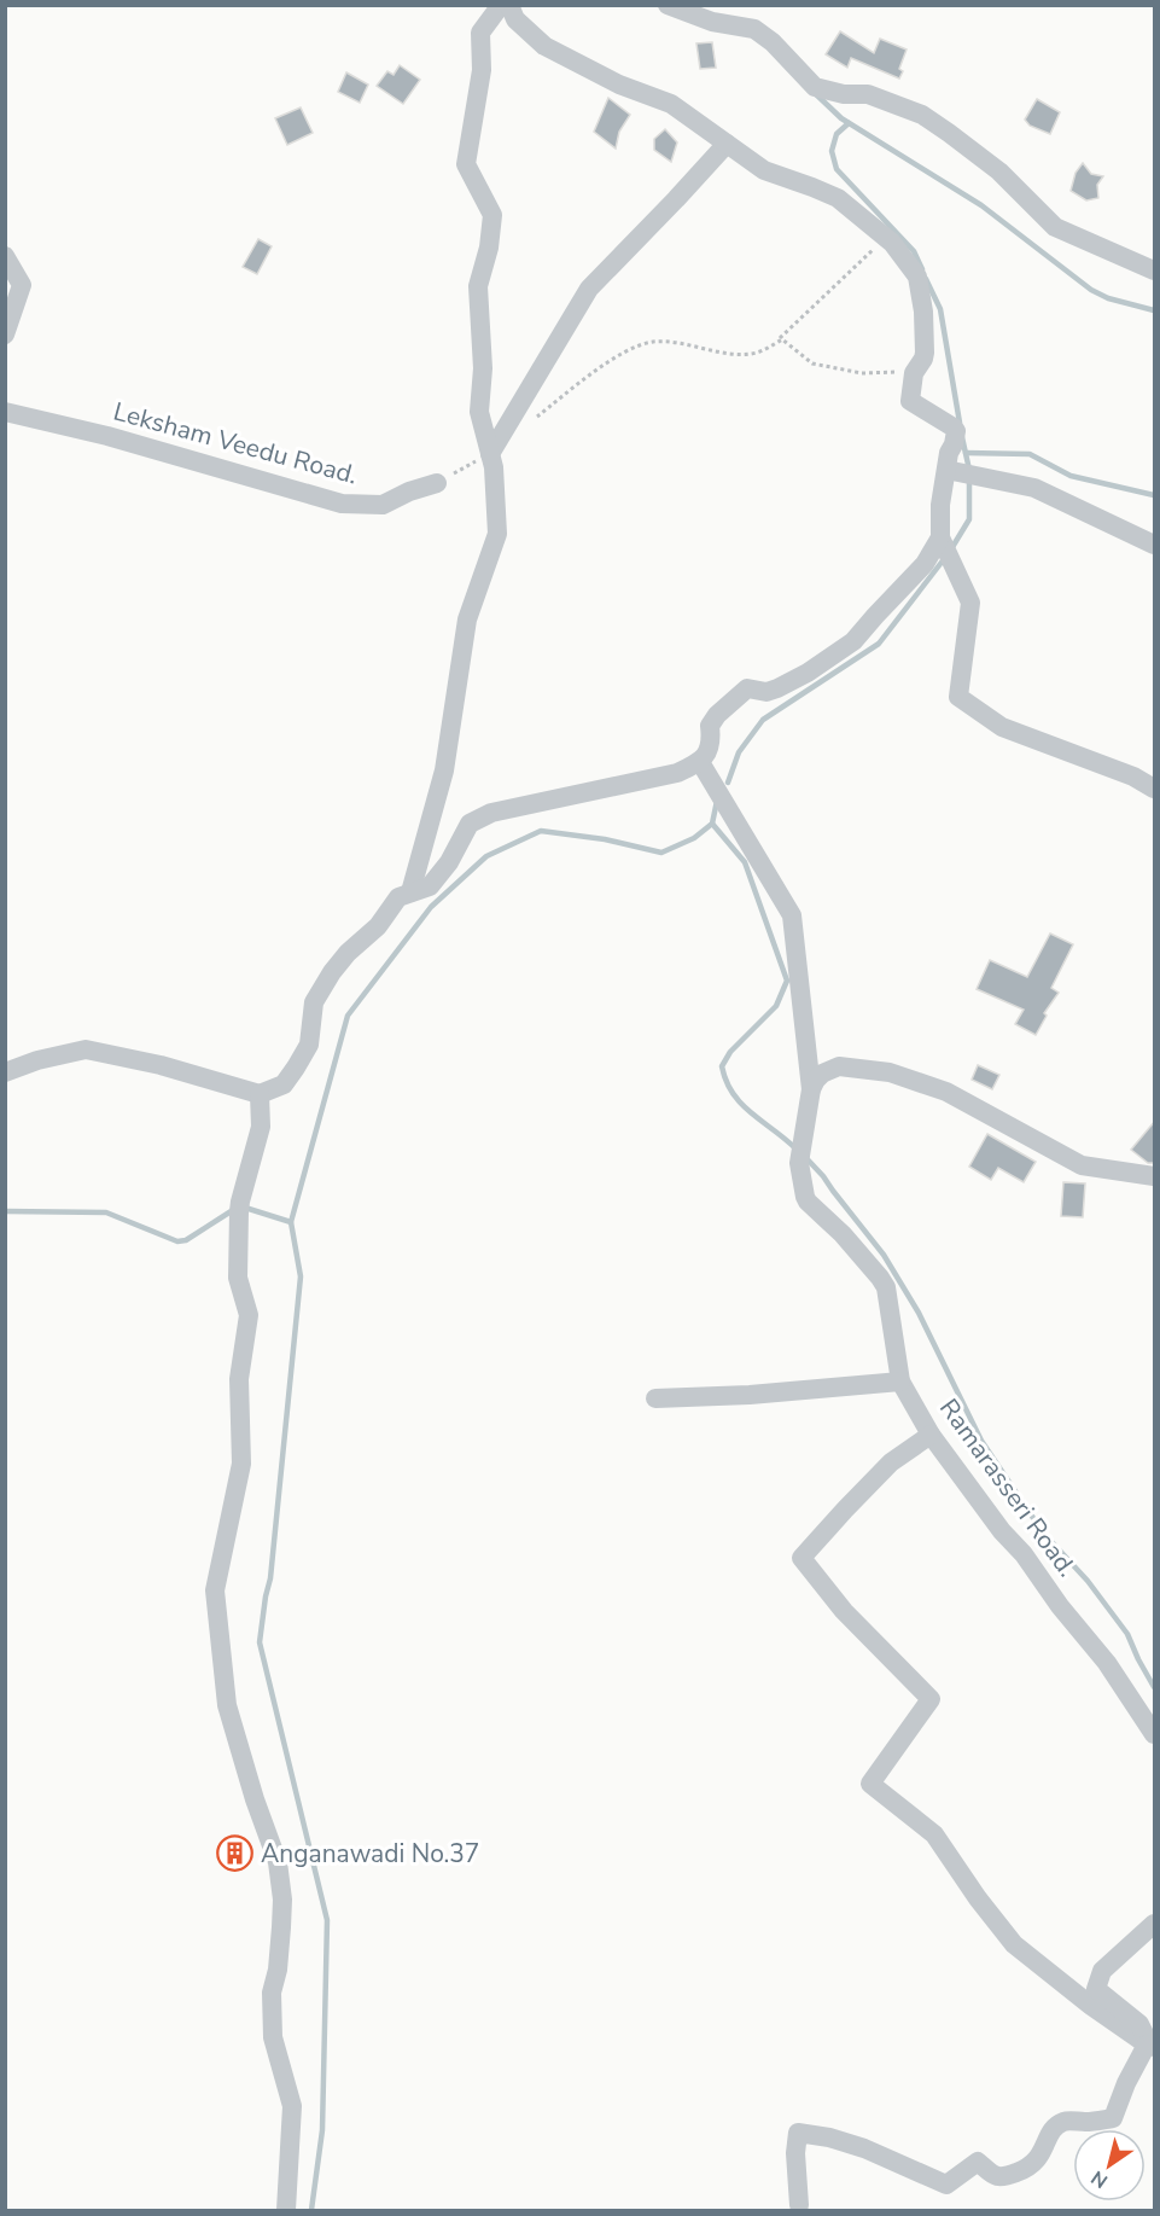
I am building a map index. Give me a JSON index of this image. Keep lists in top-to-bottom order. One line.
{"streets":{"street":["Leksham Veedu Road.","Ramarasseri Road."]},"places":{"building":["Anganawadi No.37"]},"north":"bottom left"}
